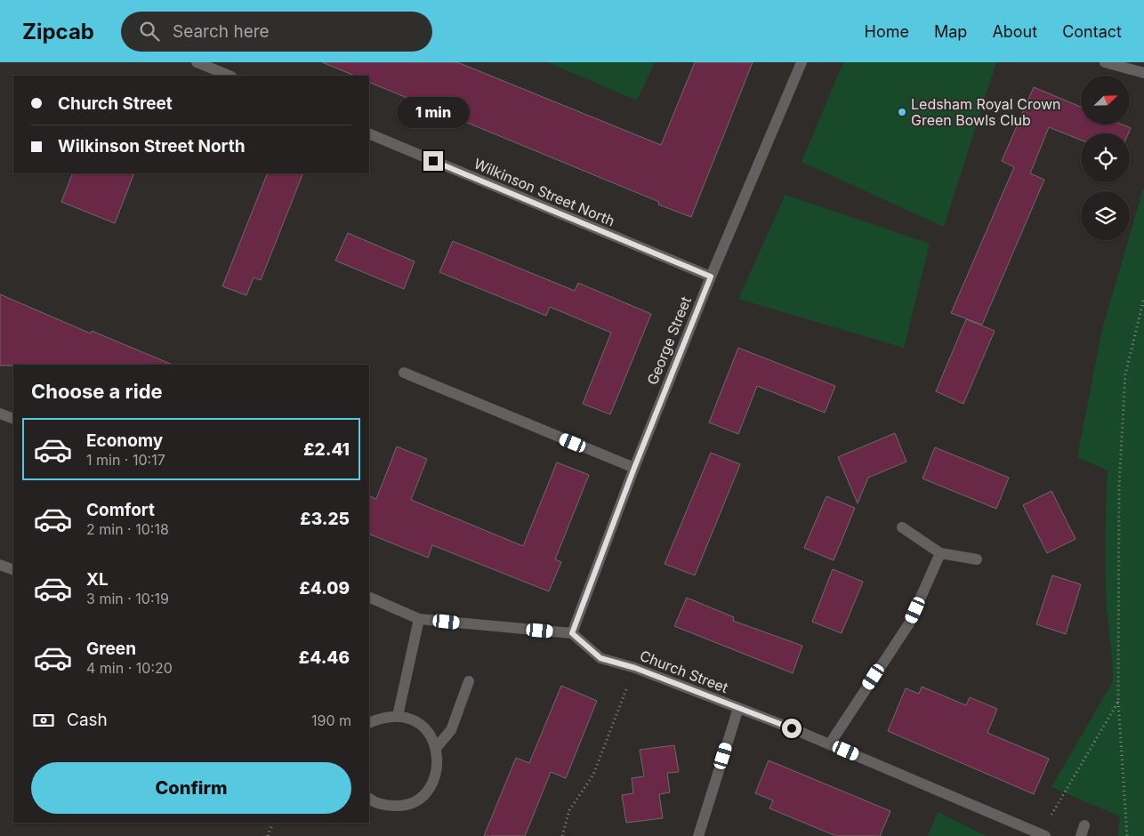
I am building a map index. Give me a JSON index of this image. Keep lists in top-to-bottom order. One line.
{"streets":{"street":["Wilkinson Street North","George Street","Church Street"]},"crossings":[["Wilkinson Street North","George Street"],["George Street","Church Street"]],"places":["Ledsham Royal Crown Green Bowls Club"],"north":"top right","page":{"header":"Zipcab","search":"Search here","nav":["Home","Map","About","Contact"],"banner":["Church Street","Wilkinson Street North"],"bubble":"1 min","heading":"Choose a ride","list":[{"name":"Economy","note":"1 min · 10:17","value":"£2.41"},{"name":"Comfort","note":"2 min · 10:18","value":"£3.25"},{"name":"XL","note":"3 min · 10:19","value":"£4.09"},{"name":"Green","note":"4 min · 10:20","value":"£4.46"}],"pay":["Cash","190 m"],"buttons":"Confirm"}}
